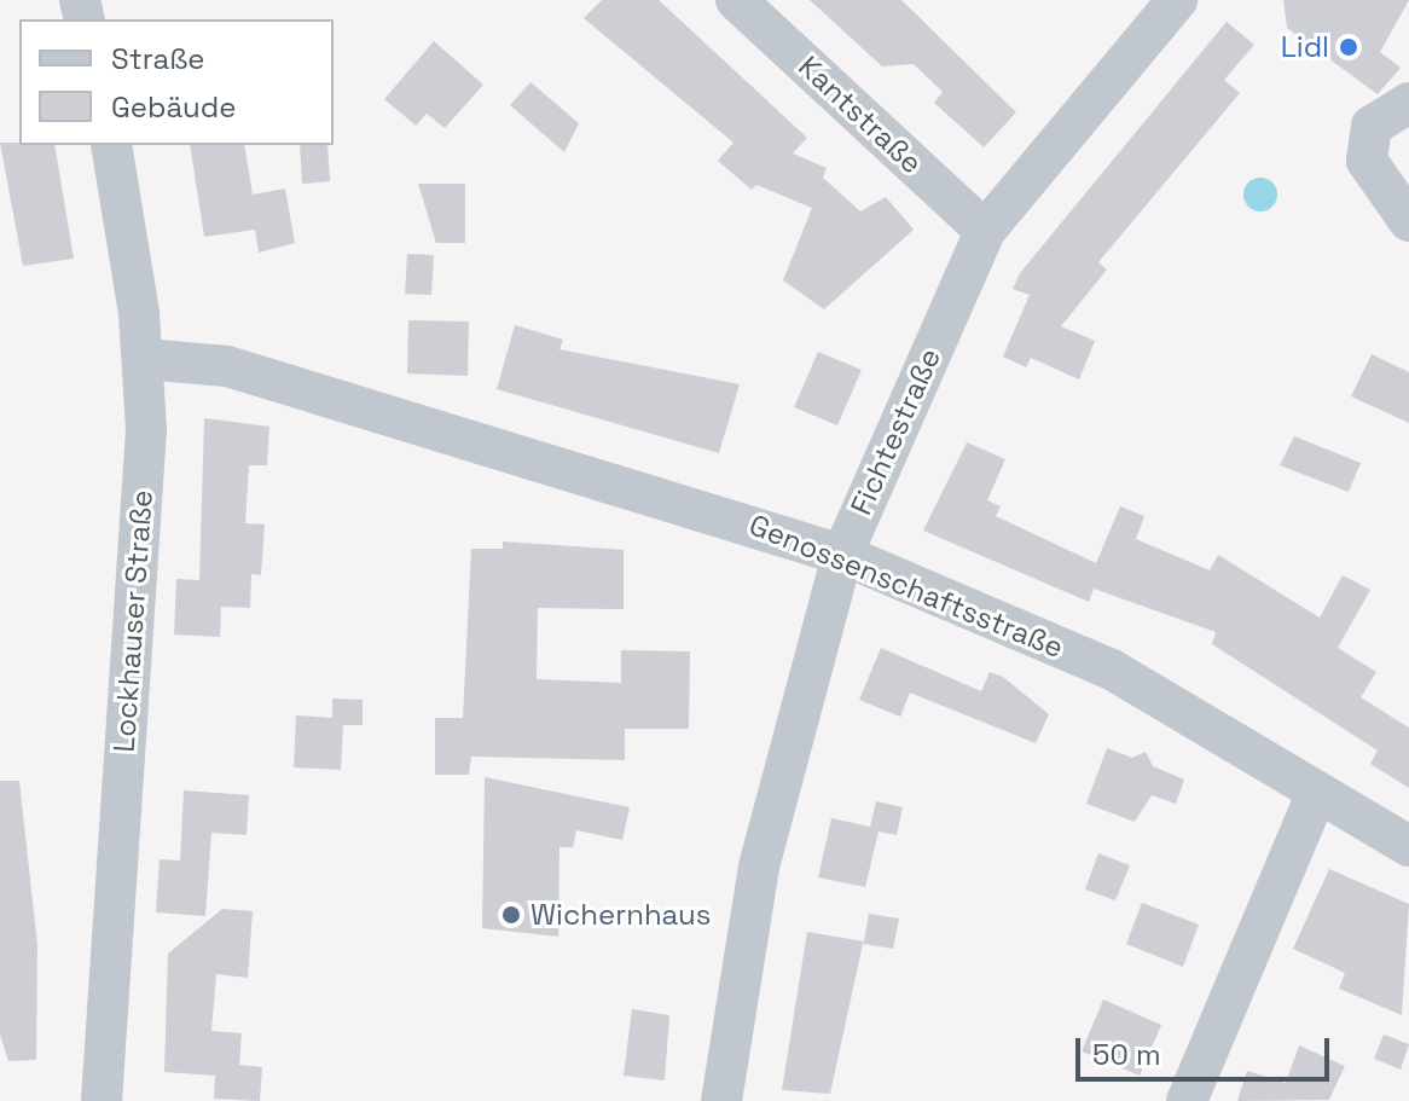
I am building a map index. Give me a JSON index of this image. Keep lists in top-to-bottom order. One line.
{"streets":{"street":["Kantstraße","Fichtestraße","Genossenschaftsstraße","Lockhauser Straße"]},"crossings":[["Kantstraße","Fichtestraße"],["Fichtestraße","Genossenschaftsstraße"],["Genossenschaftsstraße","Lockhauser Straße"]],"places":["Lidl","Wichernhaus"],"legend":["Straße","Gebäude"],"scale_bar":"50 m"}
